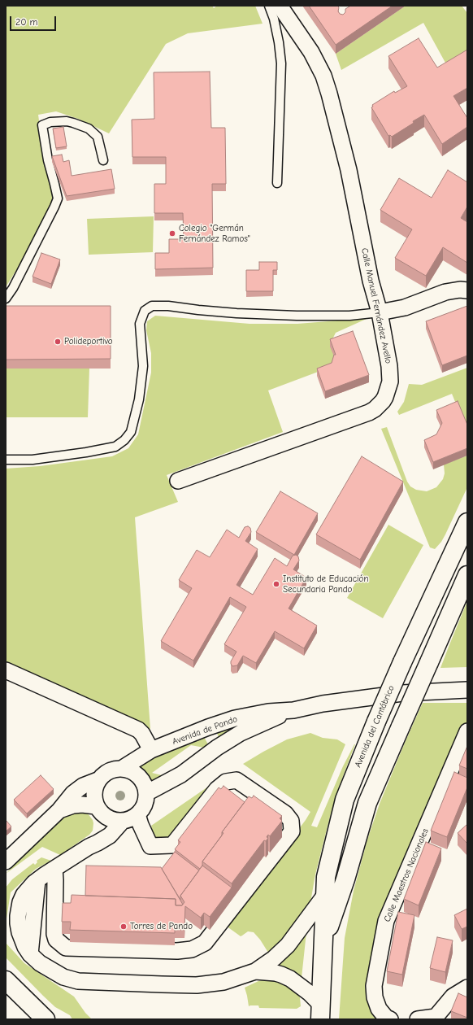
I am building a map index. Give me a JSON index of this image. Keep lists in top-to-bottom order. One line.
{"streets":{"main road":["Avenida del Cantábrico"],"street":["Calle Manuel Fernández Avello","Avenida de Pando","Calle Maestros Nacionales"]},"places":["Colegio \"Germán Fernández Ramos\"","Polideportivo","Instituto de Educación Secundaria Pando","Torres de Pando"],"scale_bar":"20 m"}
